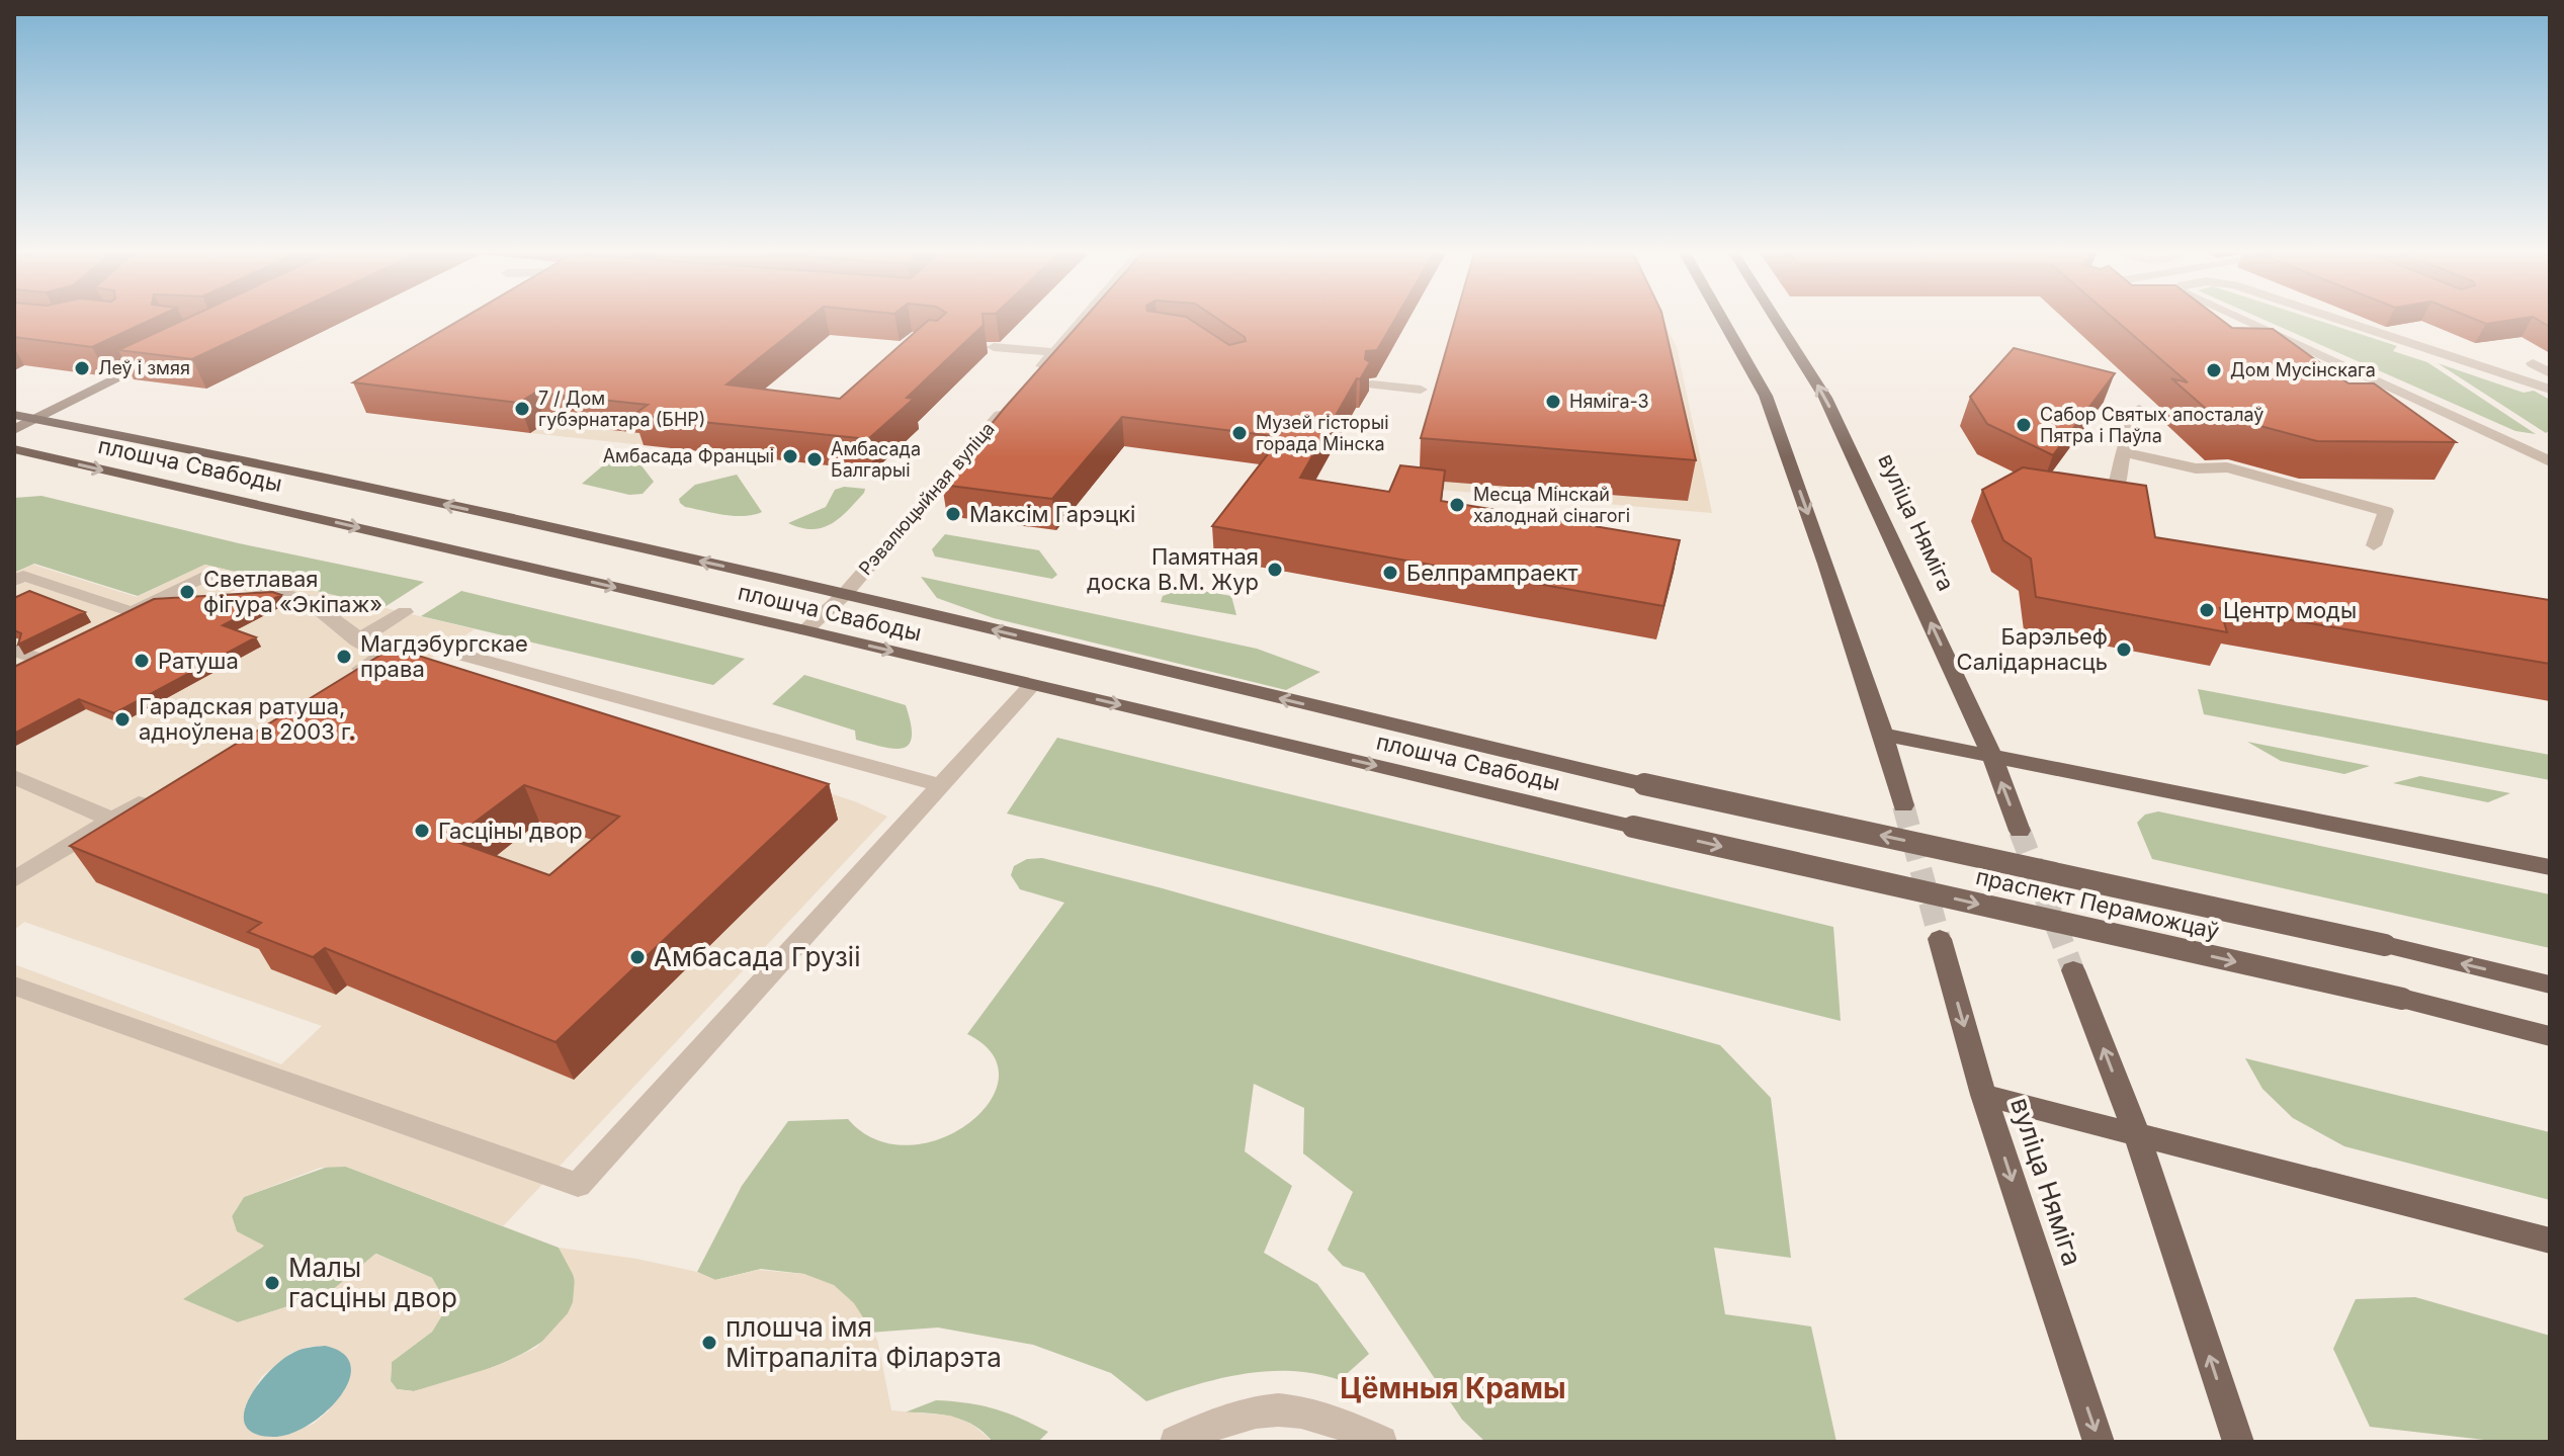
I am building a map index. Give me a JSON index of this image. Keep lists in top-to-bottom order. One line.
{"streets":{"main road":["плошча Свабоды","вуліца Няміга","праспект Пераможцаў"],"street":["Рэвалюцыйная вуліца"]},"crossings":[["плошча Свабоды","Рэвалюцыйная вуліца"],["плошча Свабоды","праспект Пераможцаў"]],"districts":["Цёмныя Крамы"],"places":["Леў і змяя","Дом Мусінскага","Няміга-3","7 / Дом губэрнатара (БНР)","Сабор Святых апосталаў Пятра і Паўла","Музей гісторыі горада Мінска","Амбасада Францыі","Амбасада Балгарыі","Месца Мінскай халоднай сінагогі","Максім Гарэцкі","Памятная доска В.М. Жур","Белпрампраект","Светлавая фігура «Экіпаж»","Центр моды","Барэльеф Салідарнасць","Магдэбургскае права","Ратуша","Гарадская ратуша, адноўлена в 2003 г.","Гасціны двор","Амбасада Грузіі","Малы гасціны двор","плошча імя Мітрапаліта Філарэта"]}
